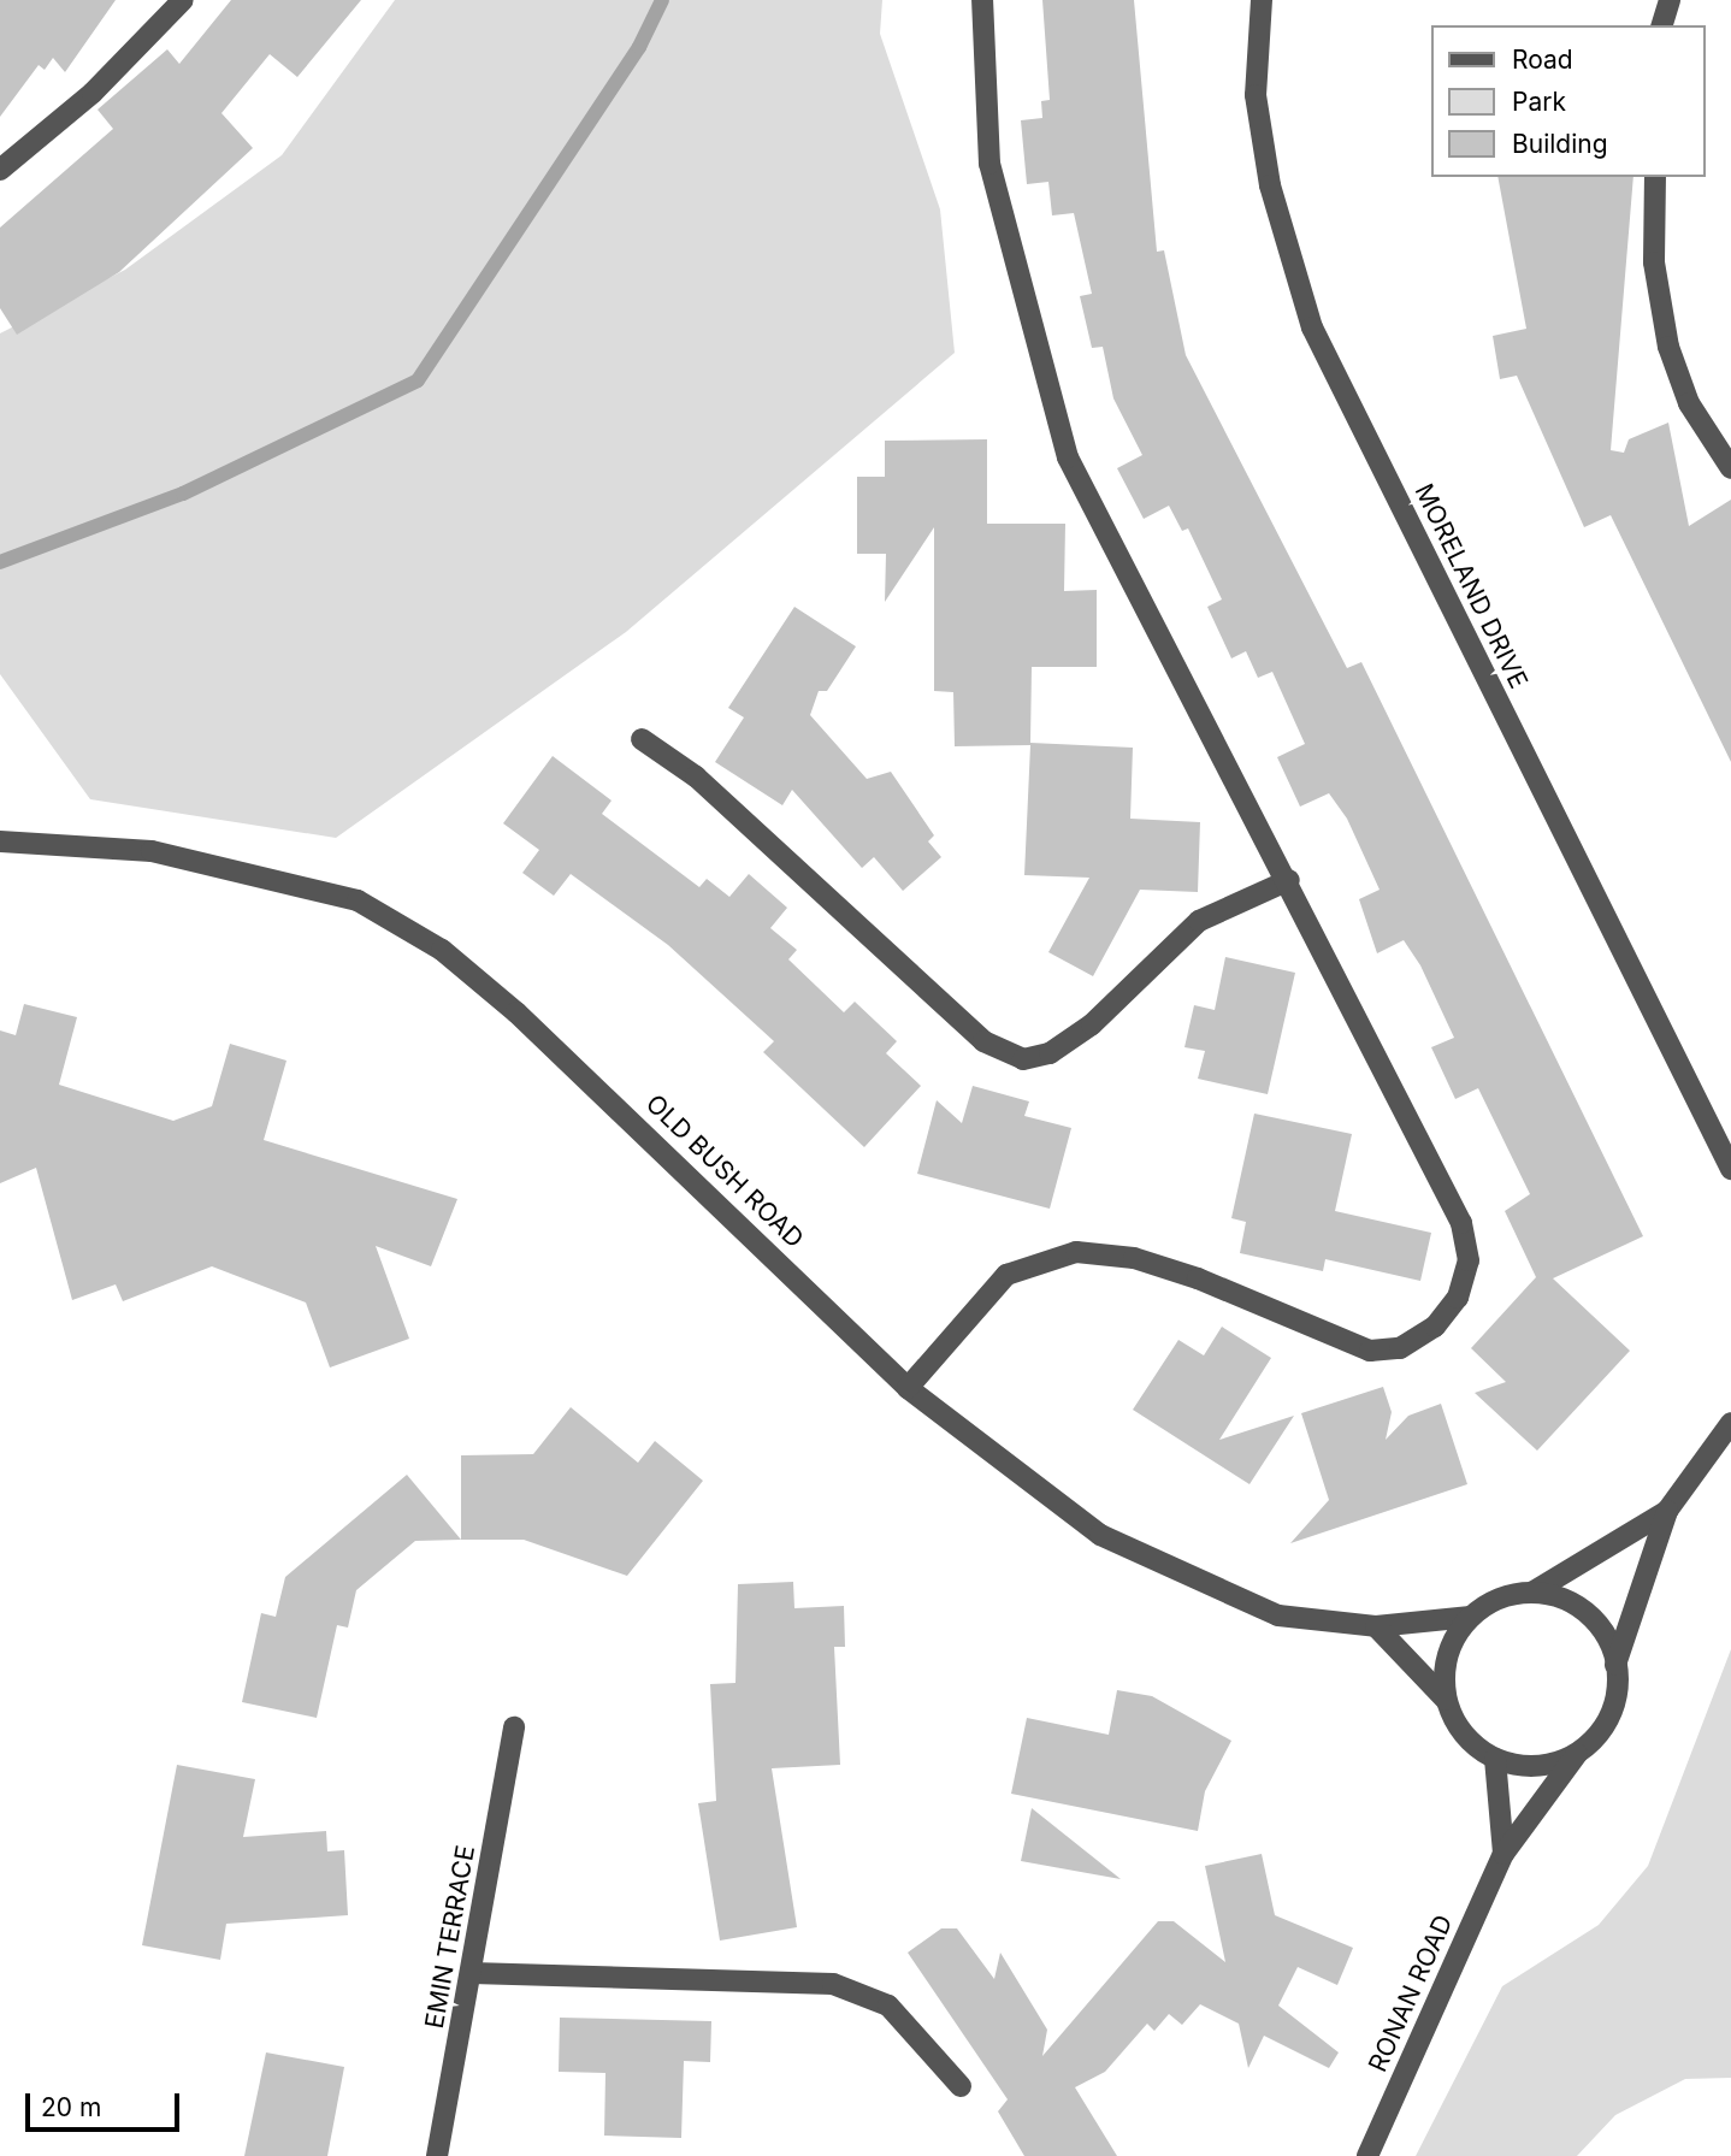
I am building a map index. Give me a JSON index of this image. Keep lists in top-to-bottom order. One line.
{"streets":{"street":["MORELAND DRIVE","OLD BUSH ROAD","EMIN TERRACE","RONAN ROAD"]},"crossings":[["OLD BUSH ROAD","RONAN ROAD"]],"legend":["Road","Park","Building"],"scale_bar":"20 m"}
